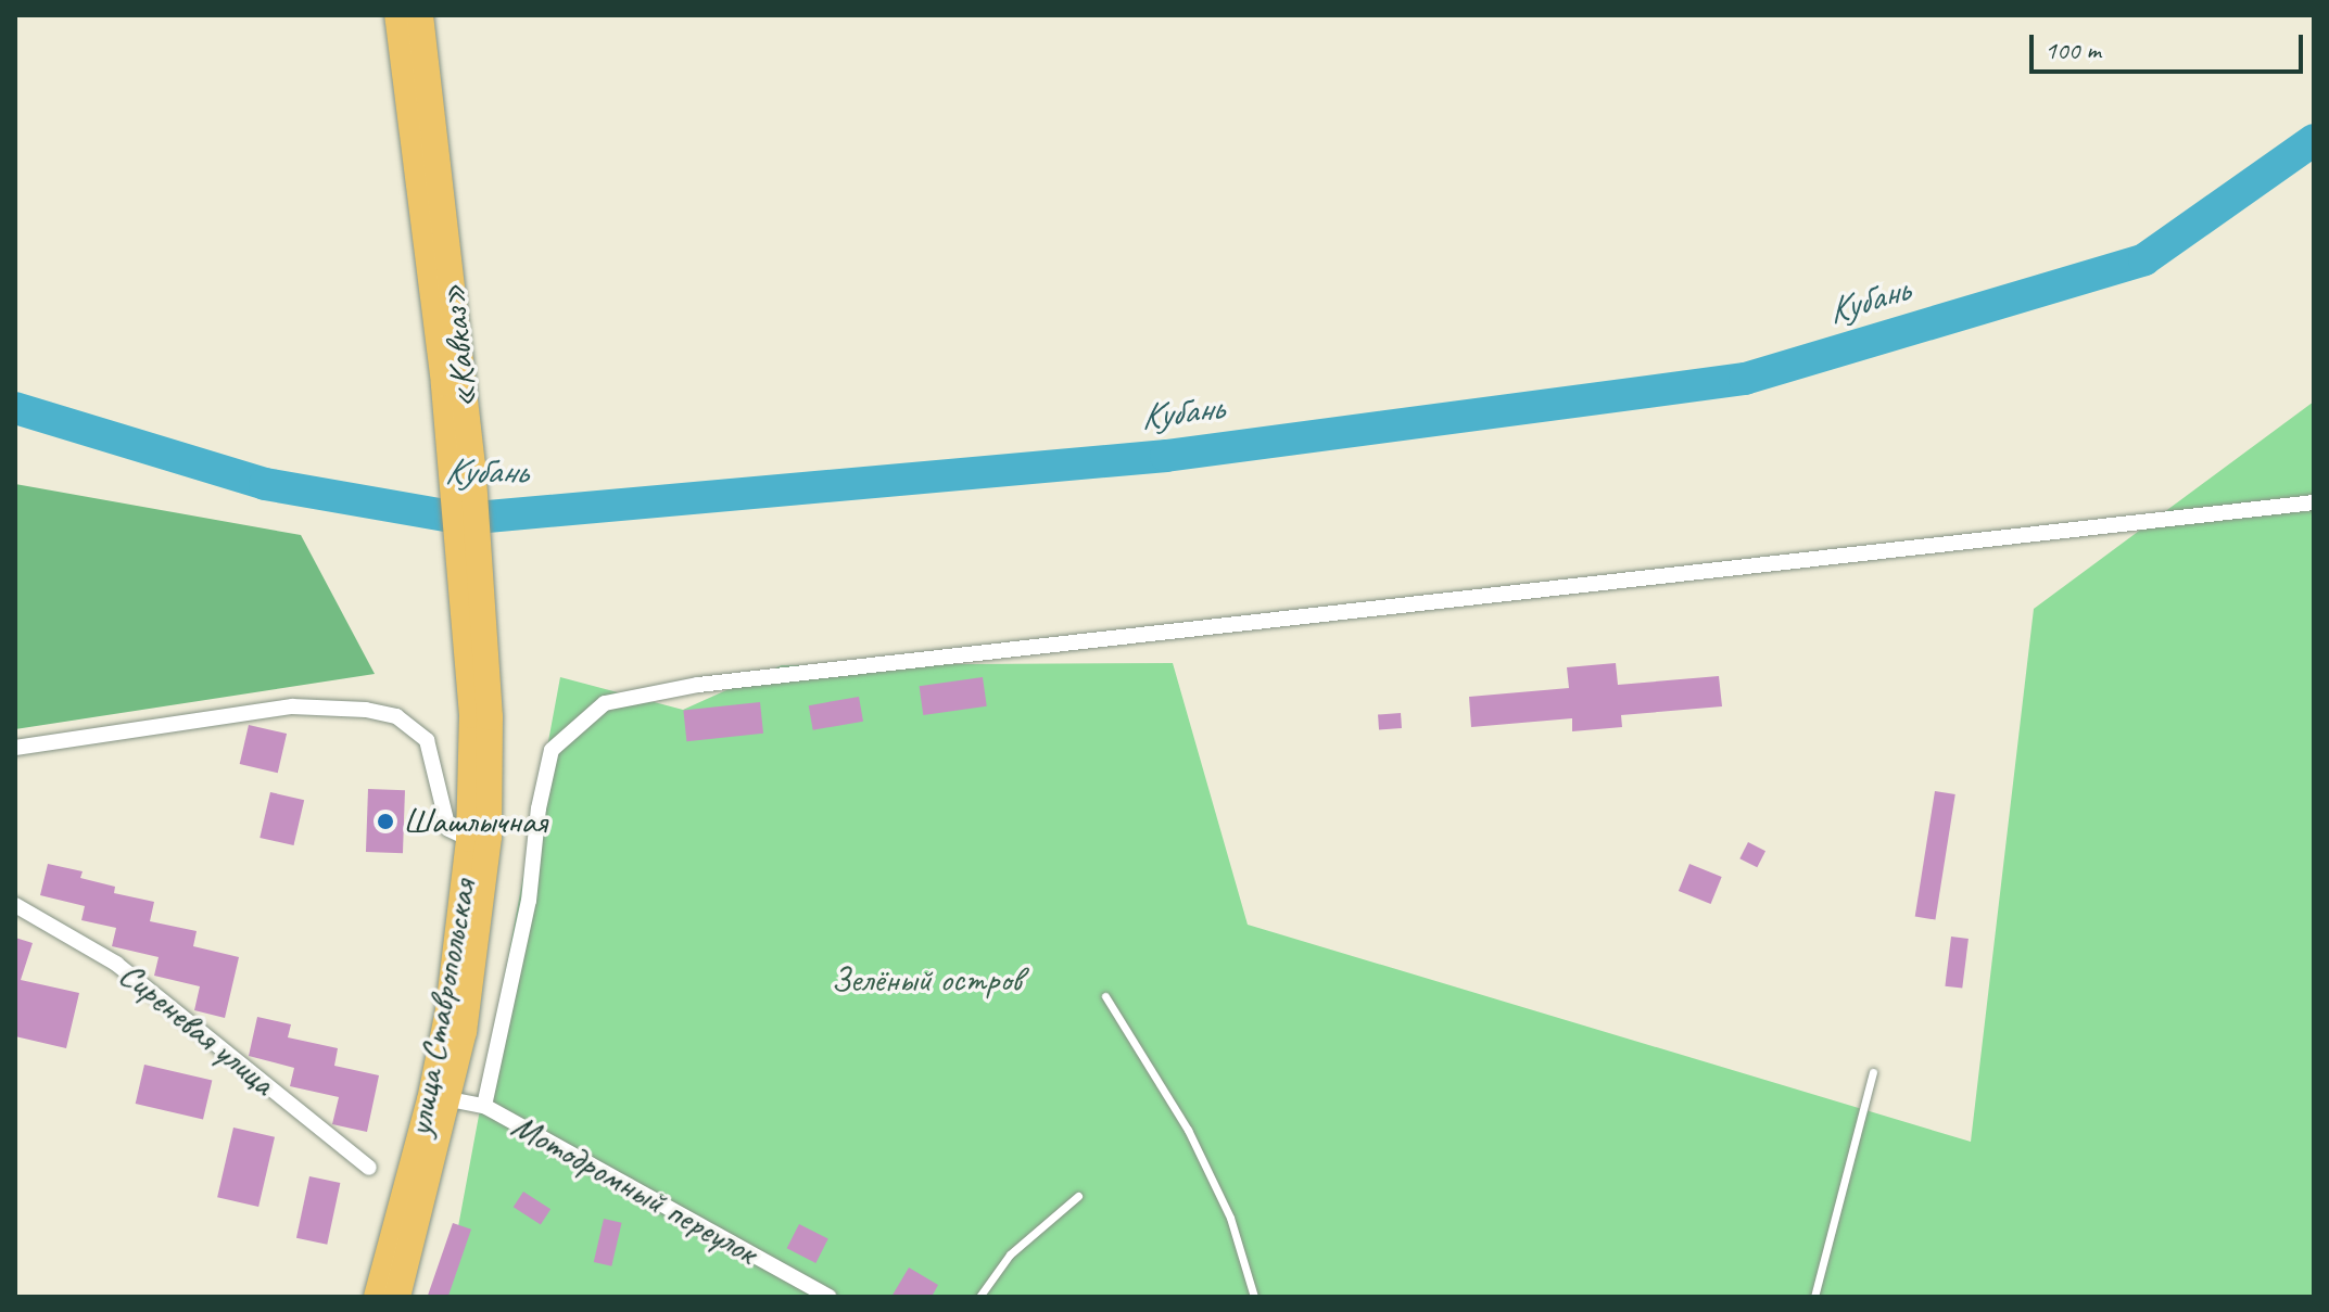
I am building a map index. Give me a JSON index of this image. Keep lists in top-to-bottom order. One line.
{"streets":{"highway":["«Кавказ»","улица Ставропольская"],"street":["Сиреневая улица","Мотодромный переулок"]},"crossings":[["«Кавказ»","улица Ставропольская"],["улица Ставропольская","Мотодромный переулок"]],"water":["Кубань"],"parks":["Зелёный остров"],"places":["Шашлычная"],"scale_bar":"100 m"}
